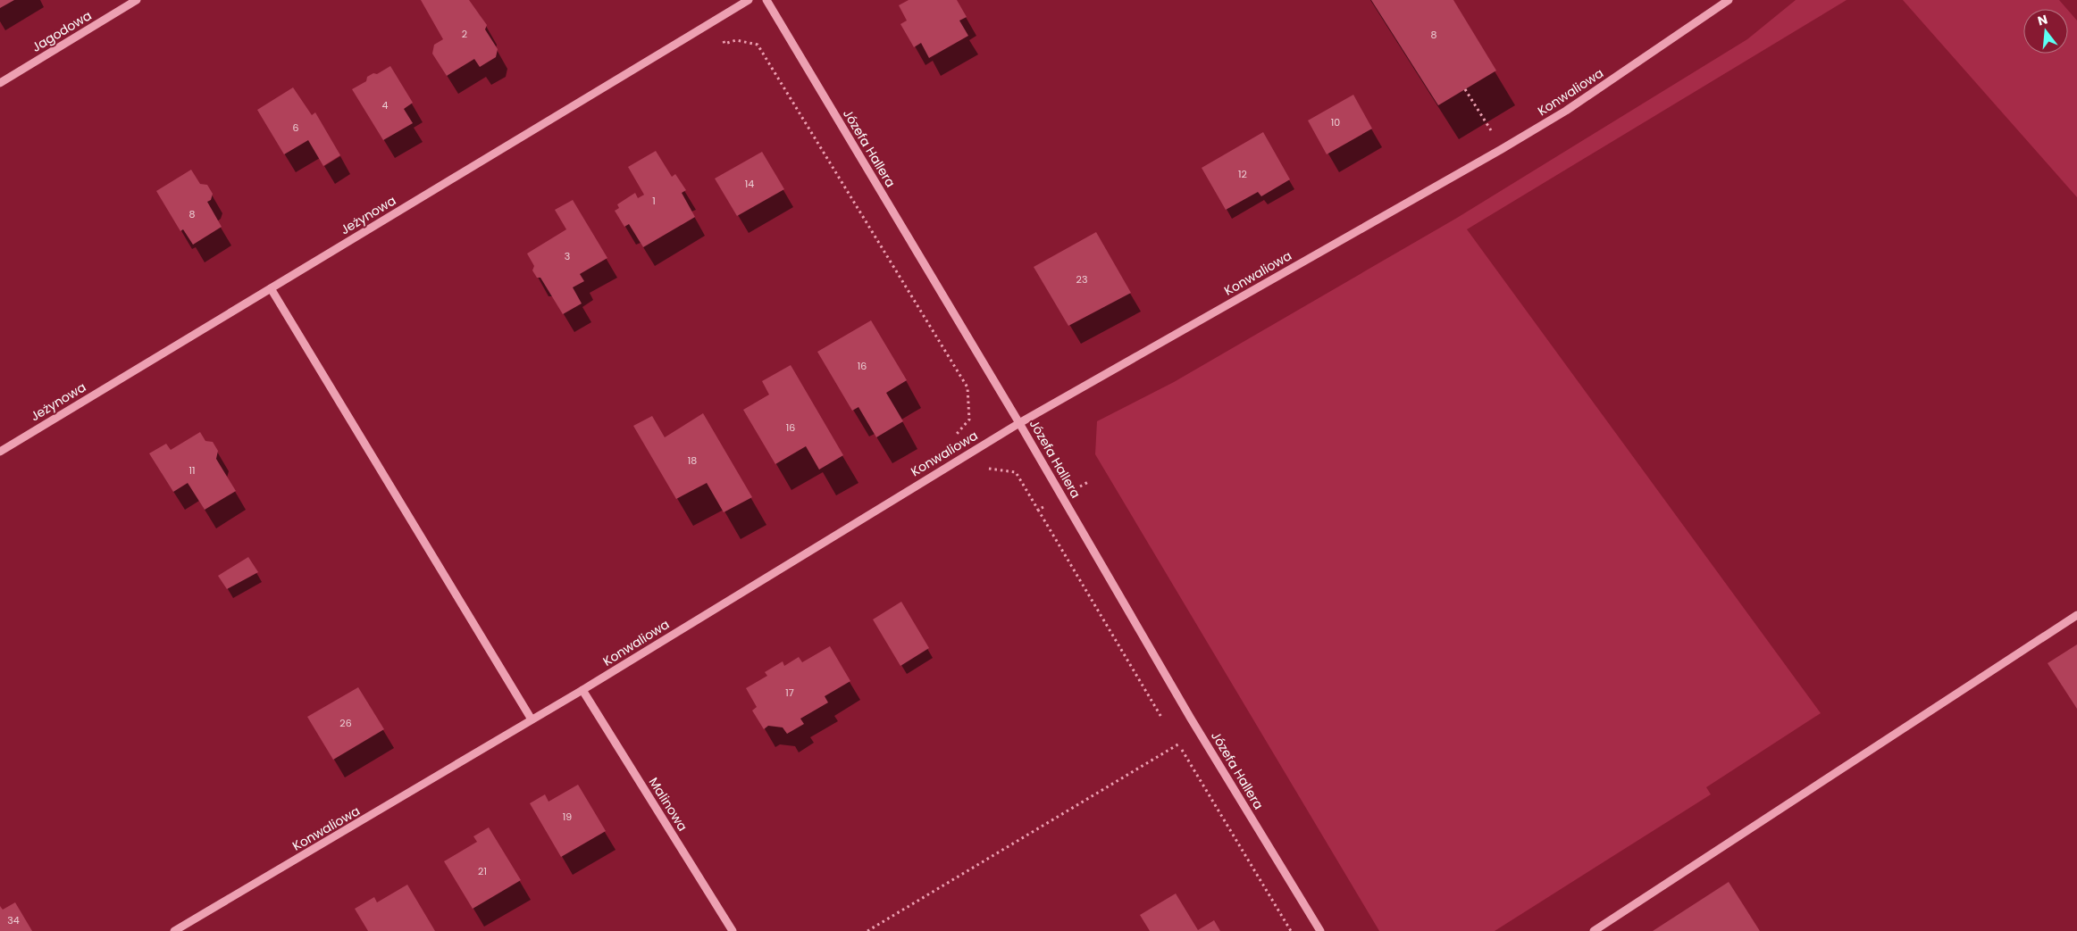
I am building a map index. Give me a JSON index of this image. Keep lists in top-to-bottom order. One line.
{"streets":{"street":["Jagodowa","Konwaliowa","Józefa Hallera","Jeżynowa","Malinowa"]},"crossings":[["Konwaliowa","Józefa Hallera"],["Konwaliowa","Malinowa"]],"house_numbers":["2","8","4","10","6","12","14","1","8","3","23","16","16","18","11","17","26","19","21","34"],"north":"top"}
